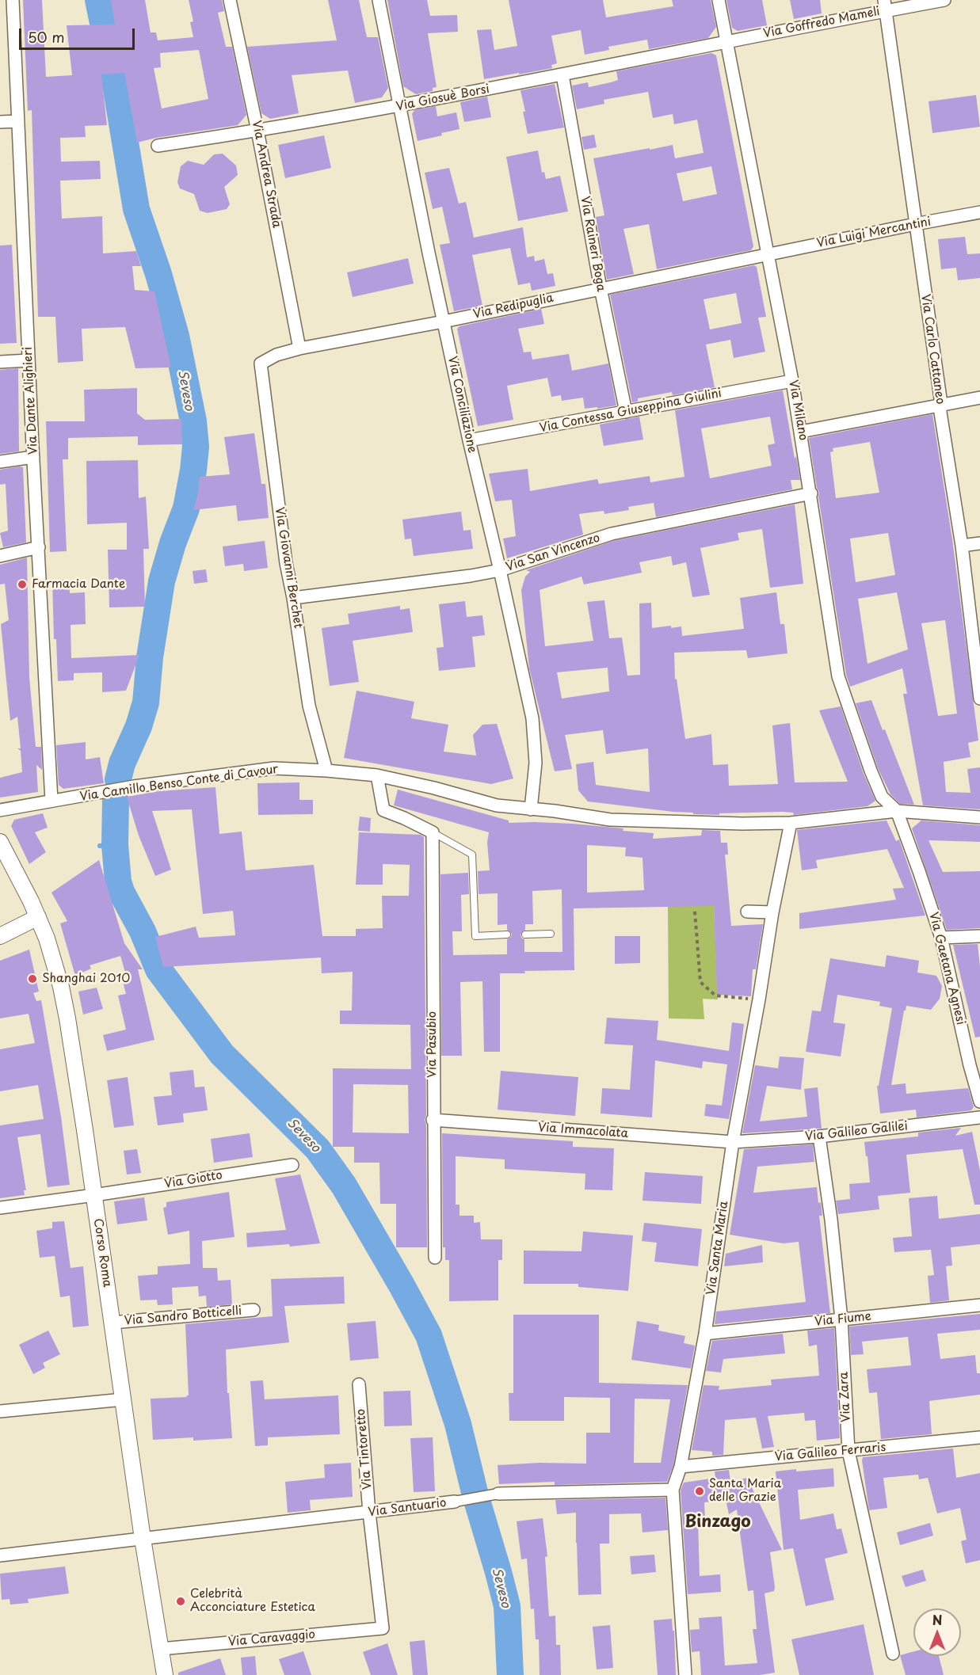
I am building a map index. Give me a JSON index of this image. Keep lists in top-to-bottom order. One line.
{"streets":{"street":["Via Goffredo Mameli","Via Giosuè Borsi","Via Andrea Strada","Via Luigi Mercantini","Via Raineri Boga","Via Redipuglia","Via Carlo Cattaneo","Via Dante Alighieri","Via Conciliazione","Via Milano","Via Contessa Giuseppina Giulini","Via San Vincenzo","Via Giovanni Berchet","Via Camillo Benso Conte di Cavour","Via Gaetana Agnesi","Via Pasubio","Via Immacolata","Via Galileo Galilei","Via Giotto","Via Santa Maria","Corso Roma","Via Sandro Botticelli","Via Fiume","Via Zara","Via Tintoretto","Via Galileo Ferraris","Via Santuario","Via Caravaggio"]},"crossings":[["Via Goffredo Mameli","Via Giosuè Borsi"],["Via Goffredo Mameli","Via Carlo Cattaneo"],["Via Goffredo Mameli","Via Milano"],["Via Giosuè Borsi","Via Andrea Strada"],["Via Giosuè Borsi","Via Raineri Boga"],["Via Giosuè Borsi","Via Conciliazione"],["Via Giosuè Borsi","Via Milano"],["Via Andrea Strada","Via Redipuglia"],["Via Luigi Mercantini","Via Redipuglia"],["Via Luigi Mercantini","Via Carlo Cattaneo"],["Via Luigi Mercantini","Via Milano"],["Via Raineri Boga","Via Redipuglia"],["Via Raineri Boga","Via Contessa Giuseppina Giulini"],["Via Redipuglia","Via Conciliazione"],["Via Redipuglia","Via Milano"],["Via Redipuglia","Via Giovanni Berchet"],["Via Dante Alighieri","Via Camillo Benso Conte di Cavour"],["Via Conciliazione","Via Contessa Giuseppina Giulini"],["Via Conciliazione","Via San Vincenzo"],["Via Conciliazione","Via Camillo Benso Conte di Cavour"],["Via Milano","Via Contessa Giuseppina Giulini"],["Via Milano","Via San Vincenzo"],["Via Milano","Via Gaetana Agnesi"],["Via San Vincenzo","Via Giovanni Berchet"],["Via Giovanni Berchet","Via Camillo Benso Conte di Cavour"],["Via Camillo Benso Conte di Cavour","Via Santa Maria"],["Via Pasubio","Via Immacolata"],["Via Immacolata","Via Galileo Galilei"],["Via Immacolata","Via Santa Maria"],["Via Galileo Galilei","Via Santa Maria"],["Via Galileo Galilei","Via Zara"],["Via Giotto","Corso Roma"],["Via Santa Maria","Via Fiume"],["Via Santa Maria","Via Galileo Ferraris"],["Via Santa Maria","Via Santuario"],["Corso Roma","Via Sandro Botticelli"],["Corso Roma","Via Santuario"],["Corso Roma","Via Caravaggio"],["Via Fiume","Via Zara"],["Via Zara","Via Galileo Ferraris"],["Via Tintoretto","Via Santuario"],["Via Tintoretto","Via Caravaggio"]],"districts":["Binzago"],"water":["Seveso"],"places":["Farmacia Dante","Shanghai 2010","Santa Maria delle Grazie","Celebrità Acconciature Estetica"],"scale_bar":"50 m","north":"top"}
